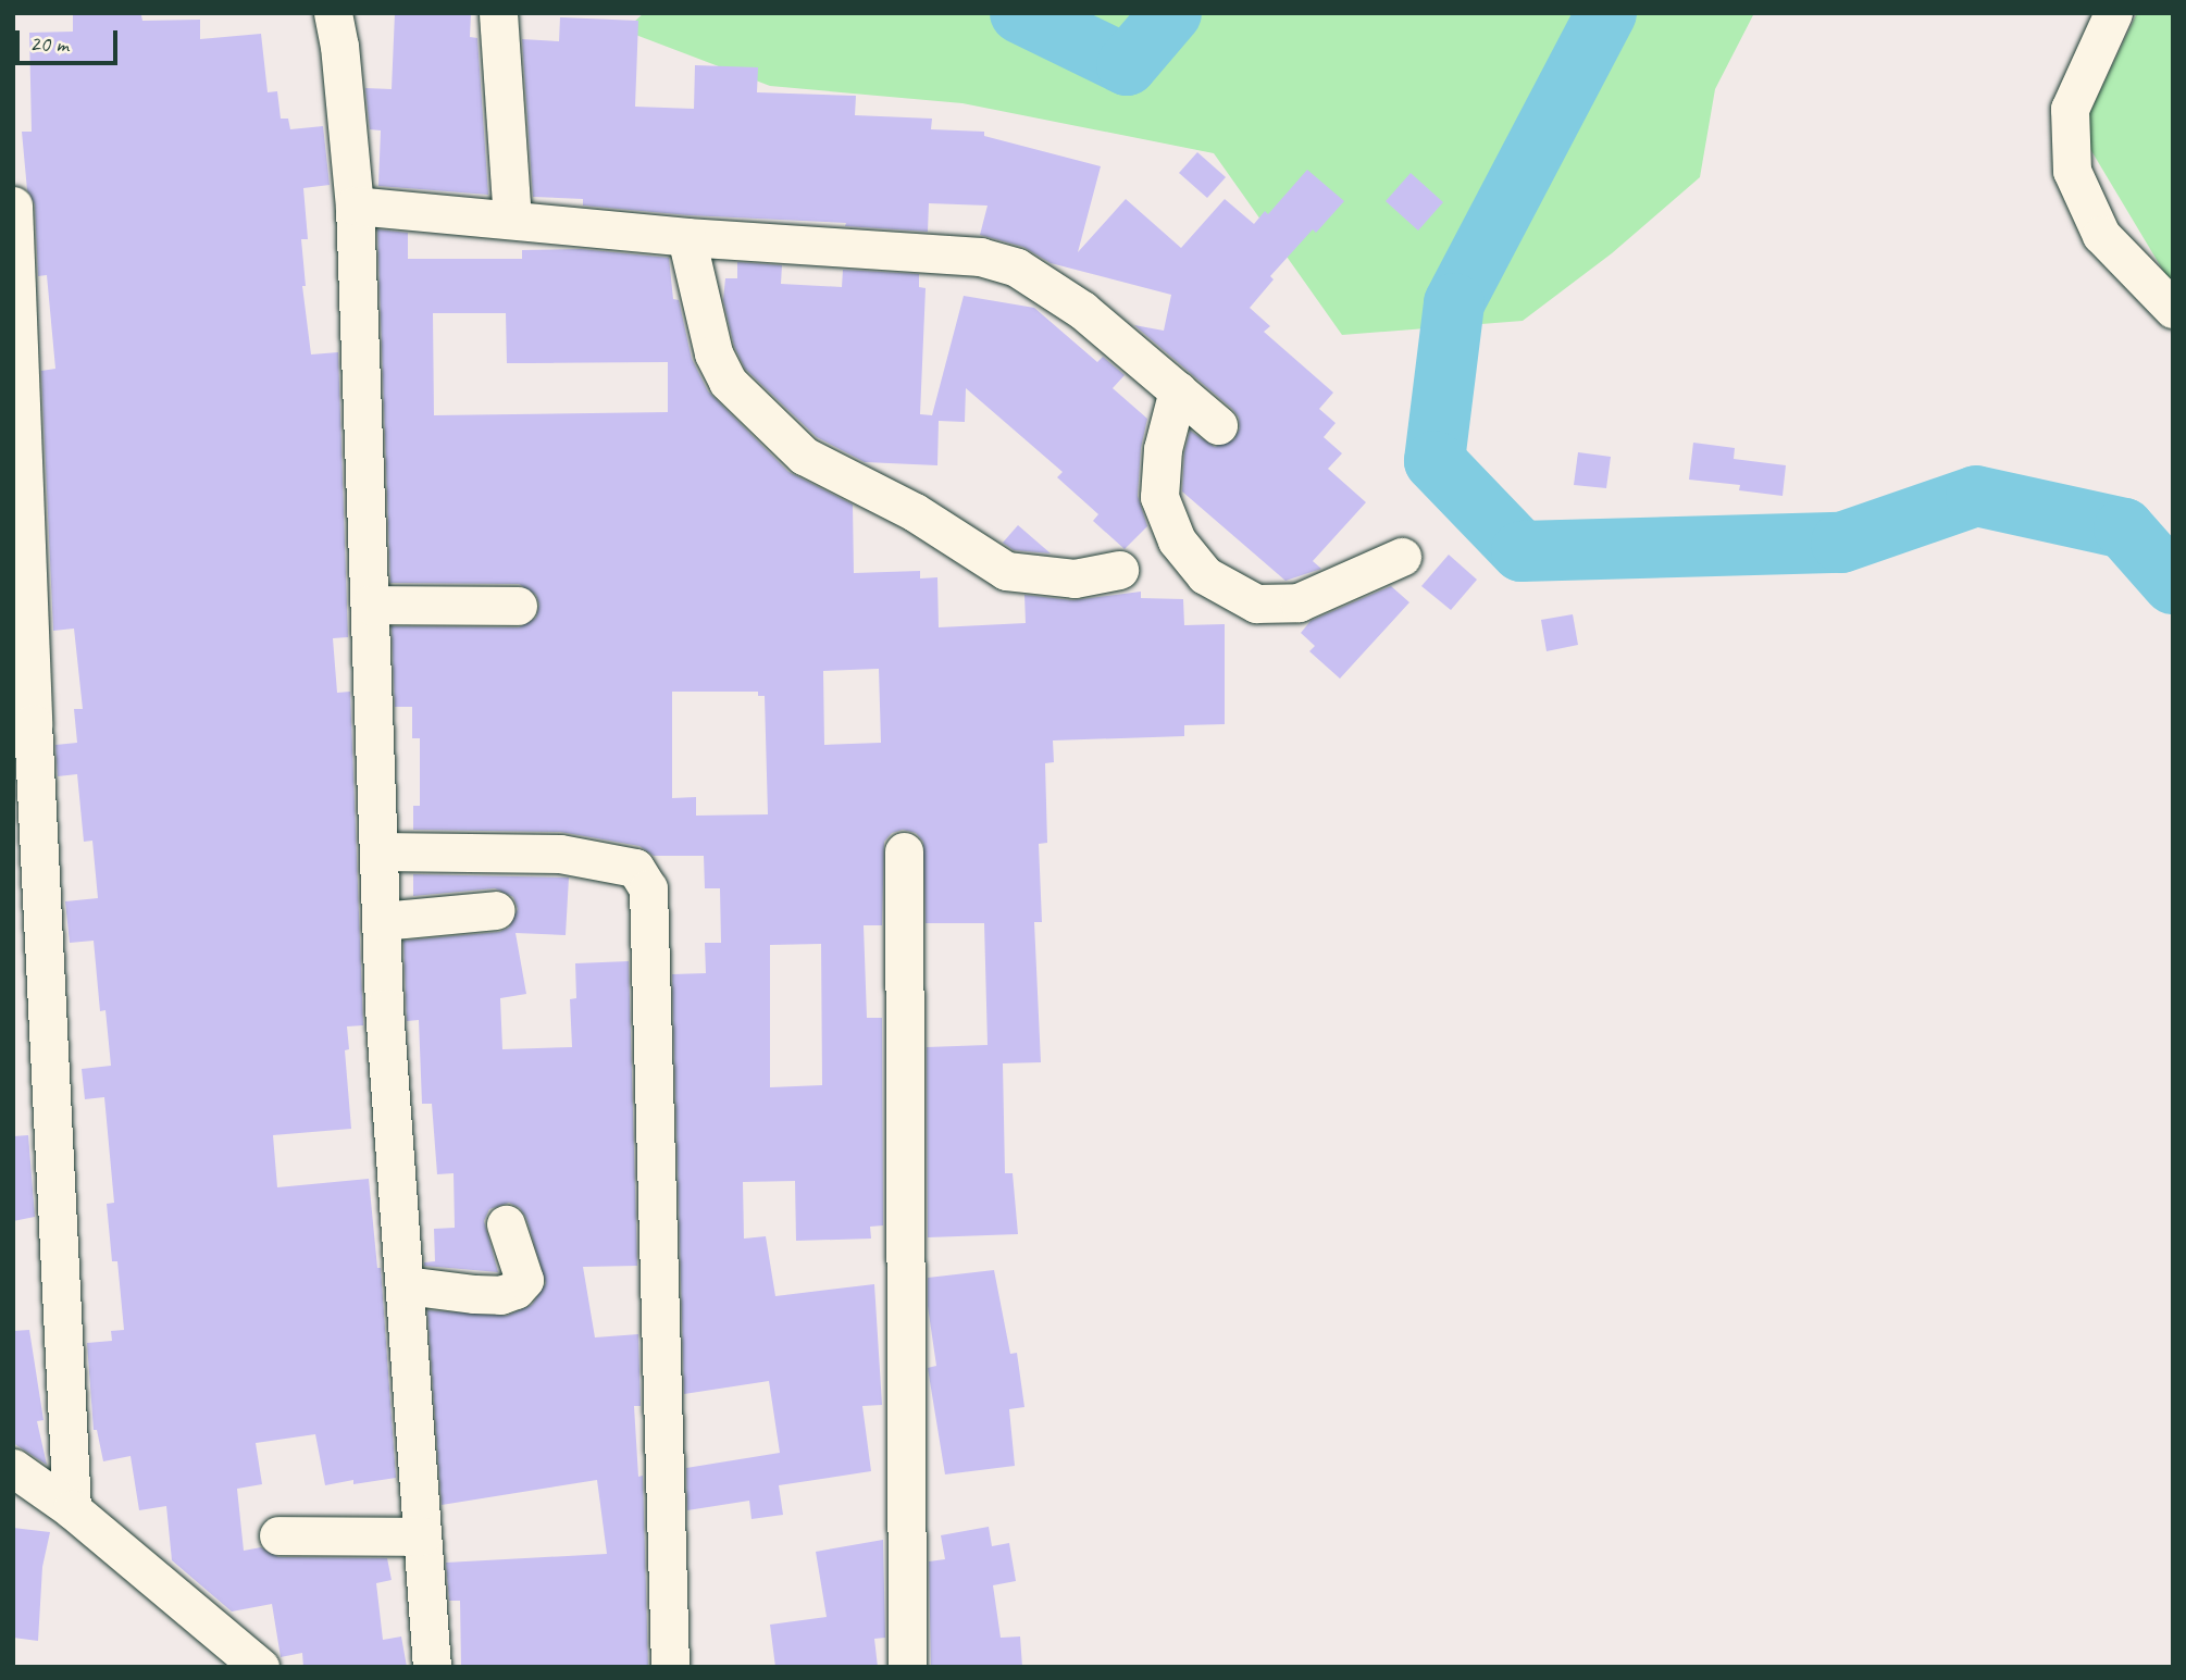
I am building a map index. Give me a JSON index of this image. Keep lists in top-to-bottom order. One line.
{"scale_bar":"20 m"}
